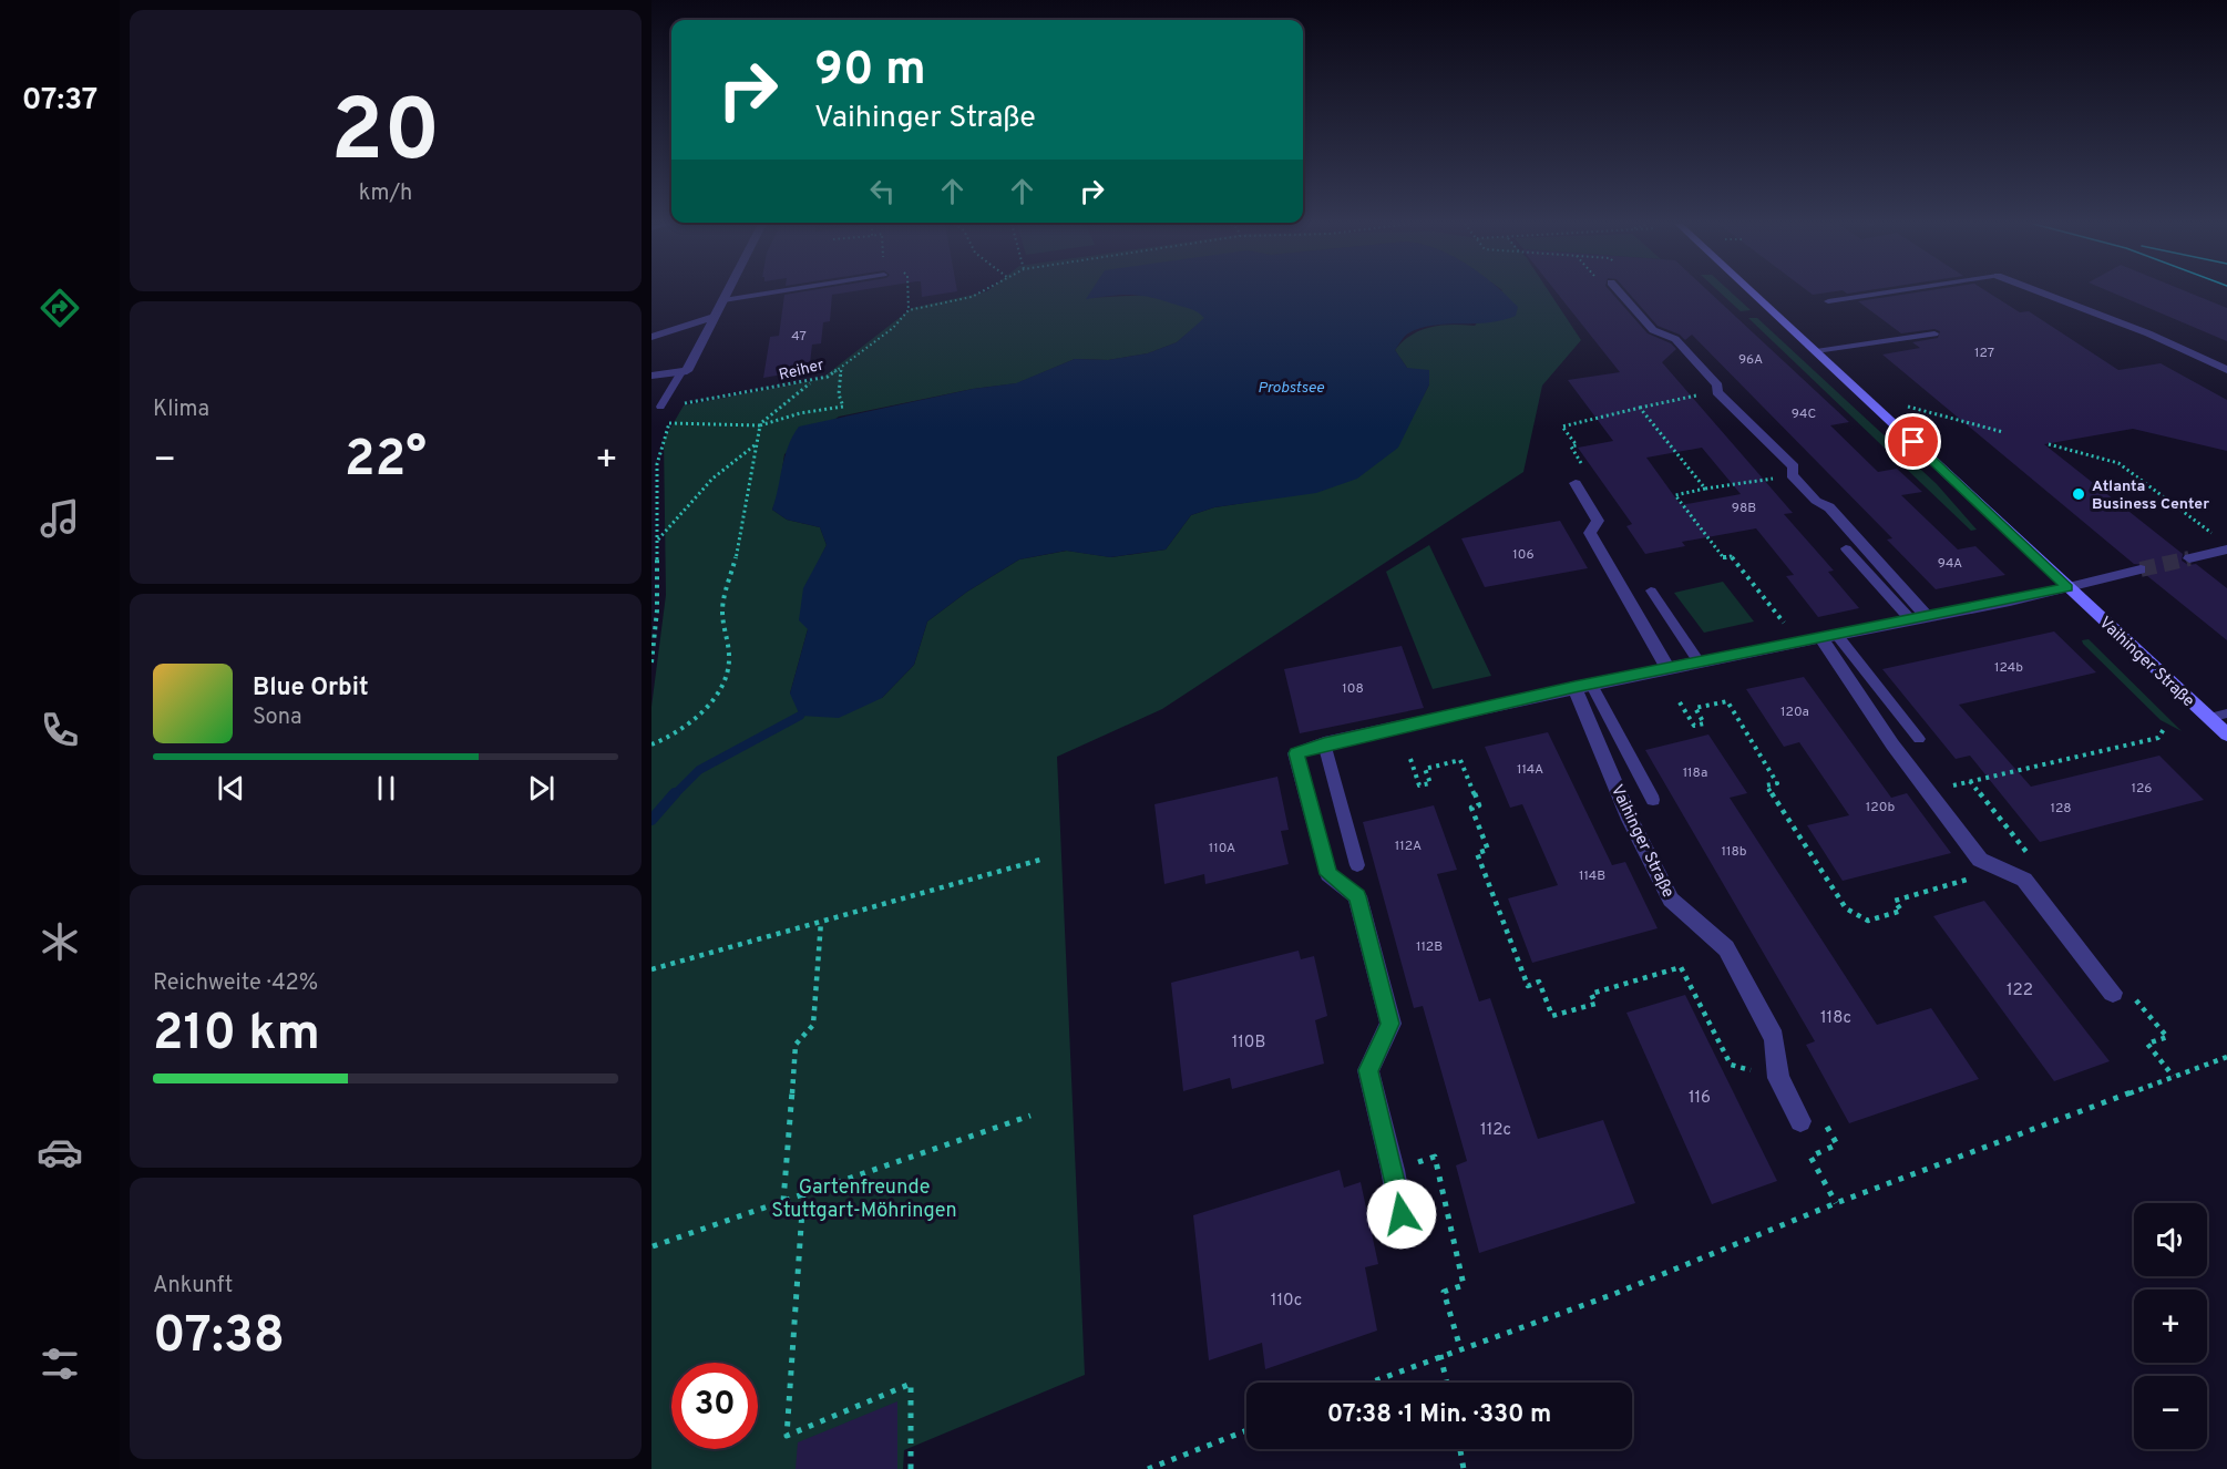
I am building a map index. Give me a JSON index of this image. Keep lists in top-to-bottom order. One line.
{"streets":{"main road":["Vaihinger Straße"],"path":["Reiher"]},"water":["Probstsee"],"parks":["Gartenfreunde Stuttgart-Möhringen"],"places":["Atlanta Business Center"],"house_numbers":["47","127","96A","94C","98B","106","94A","124b","108","120a","114A","118a","126","120b","128","112A","110A","118b","114B","112B","122","118c","110B","116","112c","110c"],"page":{"tabs":"07:37","tile":[["20","km/h"],"Klima",["Reichweite · 42%","210 km"],["Ankunft","07:38"]],"turn":["90 m","Vaihinger Straße"],"heat":["−","22°","+"],"song":["Blue Orbit","Sona"],"map_buttons":["+","−"],"limit":"30","trip":"07:38 · 1 Min. · 330 m"}}
